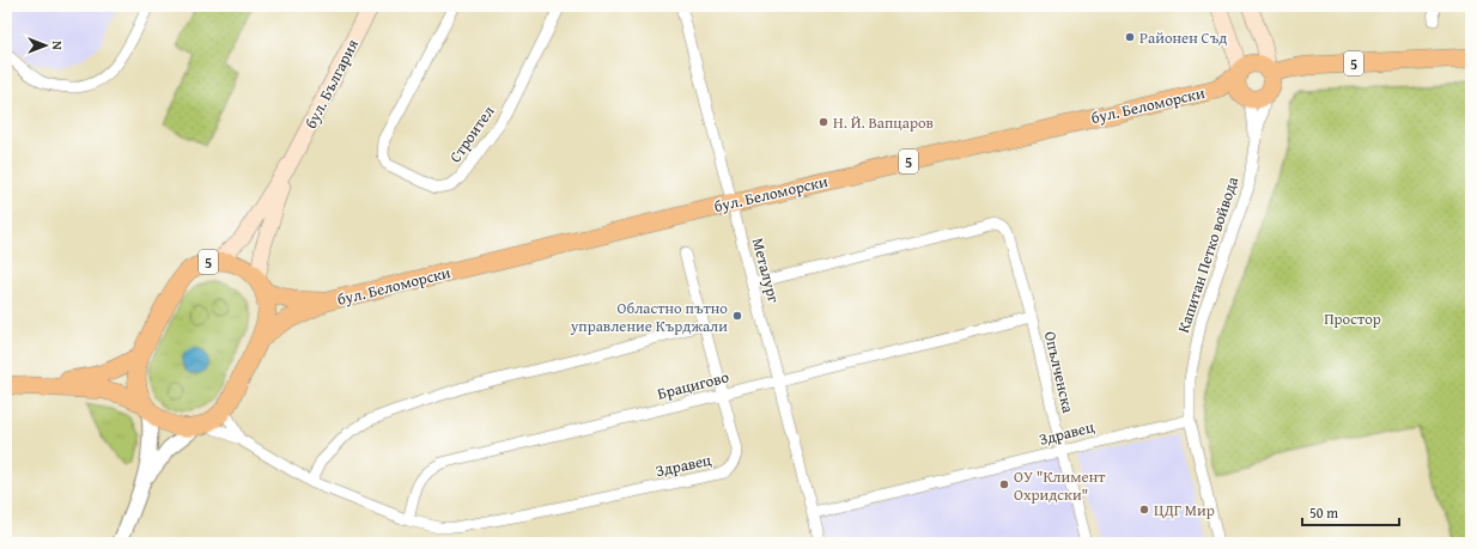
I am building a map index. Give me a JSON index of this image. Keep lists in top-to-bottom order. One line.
{"streets":{"main road":["5","бул. България","бул. Беломорски"],"street":["Строител","Капитан Петко войвода","Металург","Опълченска","Брацигово","Здравец"]},"crossings":[["5","бул. България"],["5","бул. Беломорски"],["5","Капитан Петко войвода"],["бул. България","бул. Беломорски"],["бул. Беломорски","Капитан Петко войвода"],["бул. Беломорски","Металург"],["Капитан Петко войвода","Здравец"],["Металург","Опълченска"],["Металург","Брацигово"],["Металург","Здравец"],["Опълченска","Брацигово"],["Опълченска","Здравец"],["Брацигово","Здравец"]],"parks":["Простор"],"places":["Районен Съд","Н. Й. Вапцаров","Областно пътно управление Кърджали","ОУ \"Климент Охридски\"","ЦДГ Мир"],"scale_bar":"50 m","north":"right"}
